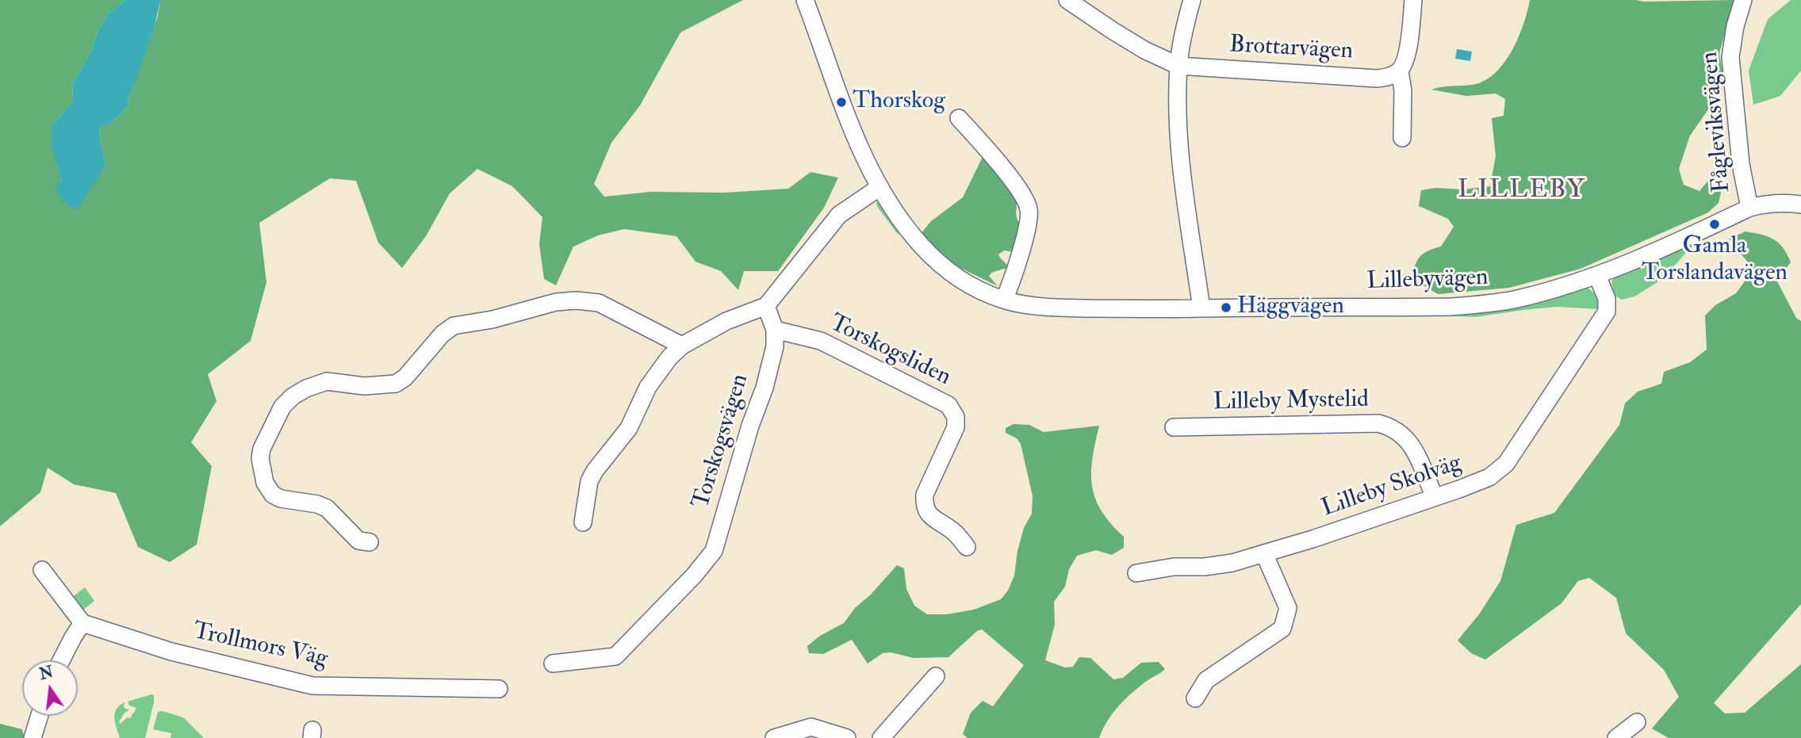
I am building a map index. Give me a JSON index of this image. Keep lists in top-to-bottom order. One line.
{"streets":{"street":["Brottarvägen","Fågleviksvägen","Lillebyvägen","Torskogsliden","Lilleby Mystelid","Torskogsvägen","Lilleby Skolväg","Trollmors Väg"]},"crossings":[["Fågleviksvägen","Lillebyvägen"],["Lillebyvägen","Lilleby Skolväg"],["Torskogsliden","Torskogsvägen"],["Lilleby Mystelid","Lilleby Skolväg"]],"districts":["LILLEBY"],"places":["Thorskog","Gamla Torslandavägen","Häggvägen"],"north":"top"}
